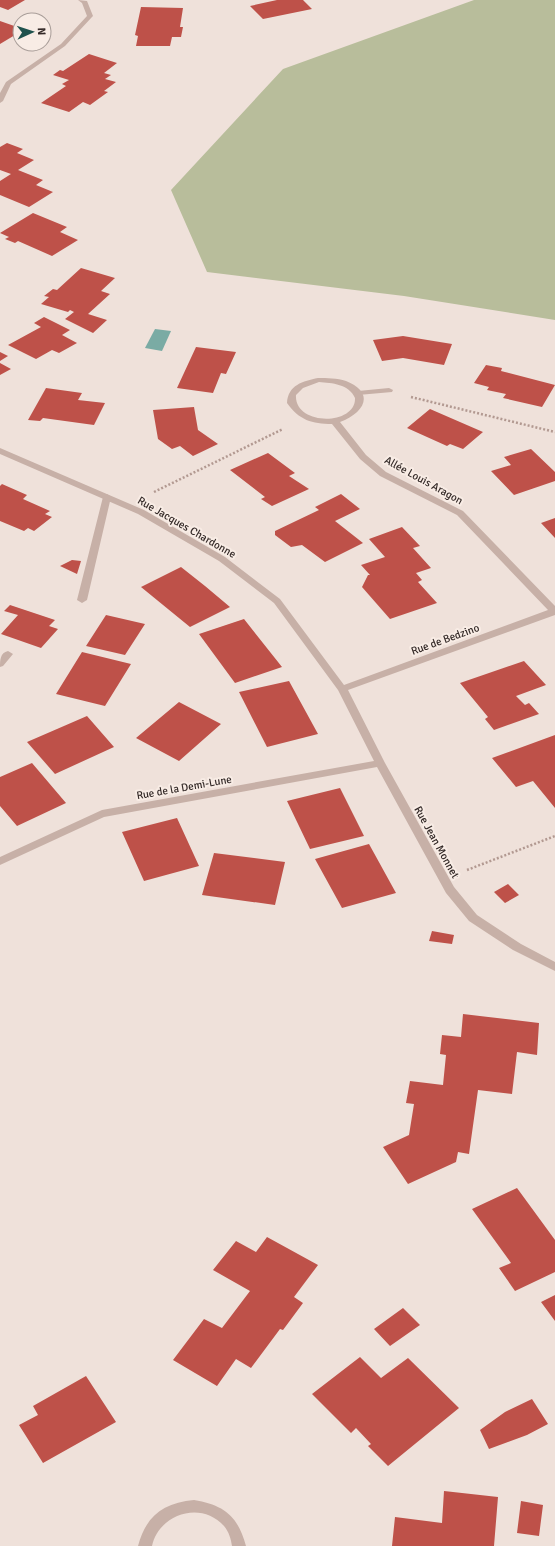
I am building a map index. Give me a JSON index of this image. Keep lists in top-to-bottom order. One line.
{"streets":{"street":["Allée Louis Aragon","Rue Jacques Chardonne","Rue de Bedzino","Rue de la Demi-Lune","Rue Jean Monnet"]},"crossings":[["Allée Louis Aragon","Rue de Bedzino"],["Rue Jacques Chardonne","Rue de Bedzino"],["Rue Jacques Chardonne","Rue Jean Monnet"],["Rue de Bedzino","Rue Jean Monnet"],["Rue de la Demi-Lune","Rue Jean Monnet"]],"north":"right"}
